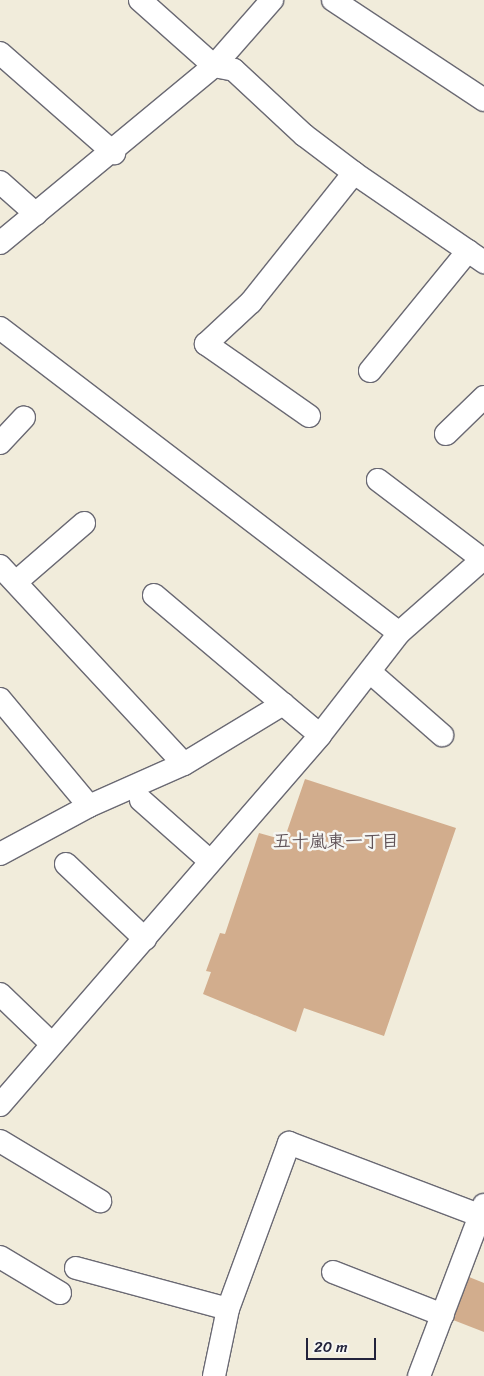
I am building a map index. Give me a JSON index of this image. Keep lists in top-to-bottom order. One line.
{"districts":["五十嵐東一丁目"],"scale_bar":"20 m"}
